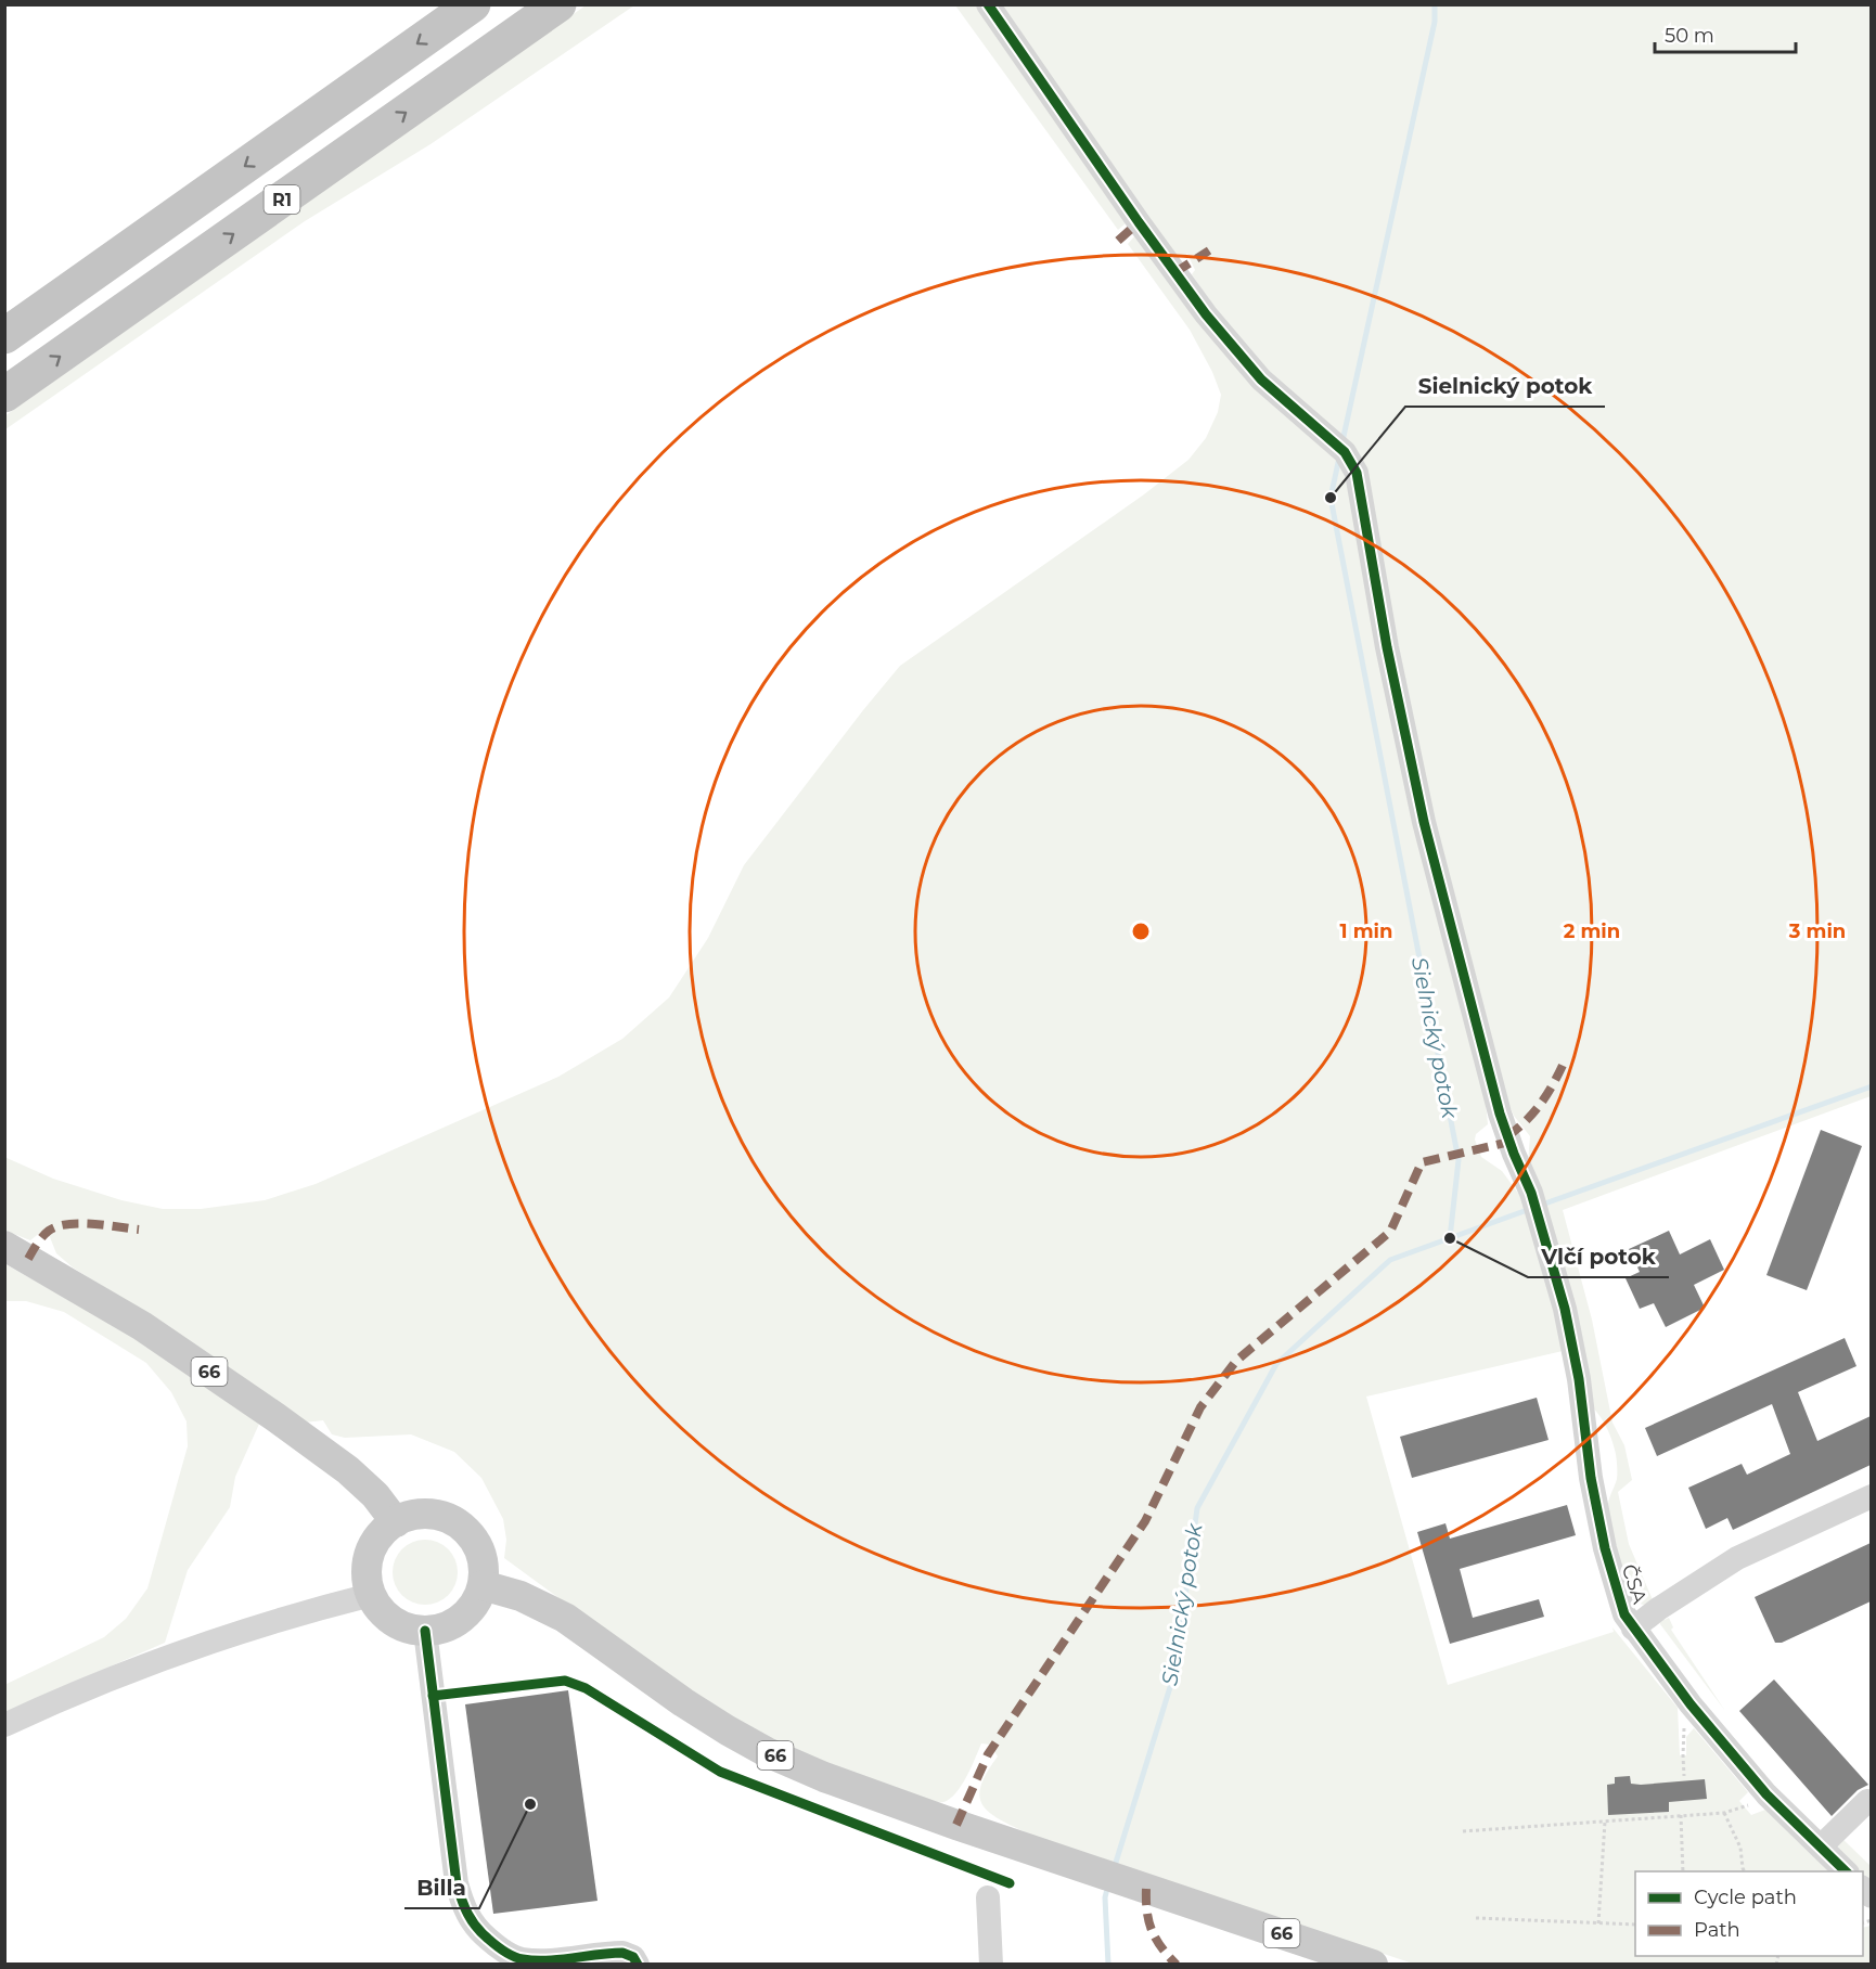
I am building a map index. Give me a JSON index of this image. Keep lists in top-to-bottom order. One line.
{"streets":{"highway":["R1"],"main road":["66"],"street":["ČSA"]},"water":["Sielnický potok"],"places":["Sielnický potok","Vlčí potok","Billa"],"legend":["Cycle path","Path"],"scale_bar":"50 m","rings":["1 min","2 min","3 min"]}
